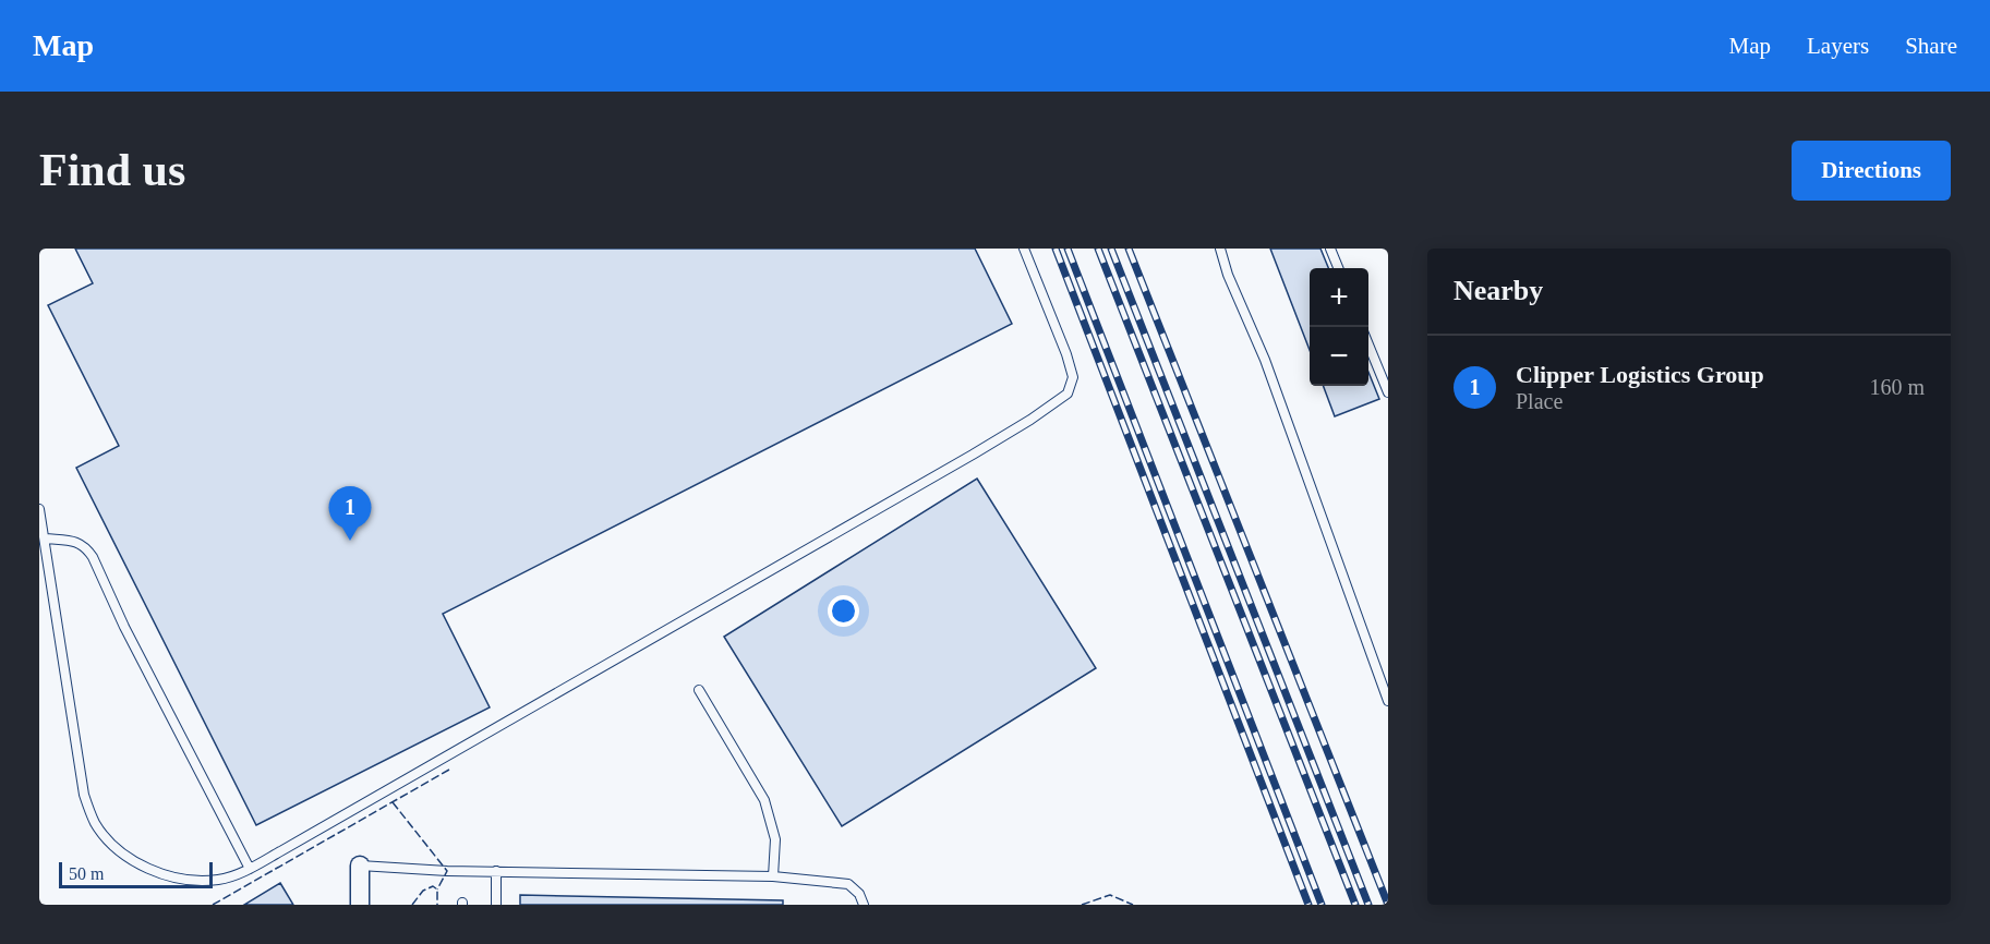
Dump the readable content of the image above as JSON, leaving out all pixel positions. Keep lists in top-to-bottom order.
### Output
{
  "scale_bar": "50 m",
  "page": {
    "header": "Map",
    "nav": ["Map", "Layers", "Share"],
    "buttons": "Directions",
    "title": "Find us",
    "heading": "Nearby",
    "map_buttons": ["+", "−"],
    "list": [
      {
        "mark": "1",
        "name": "Clipper Logistics Group",
        "note": "Place",
        "value": "160 m"
      }
    ],
    "pins": "1",
    "scale": "50 m"
  }
}
